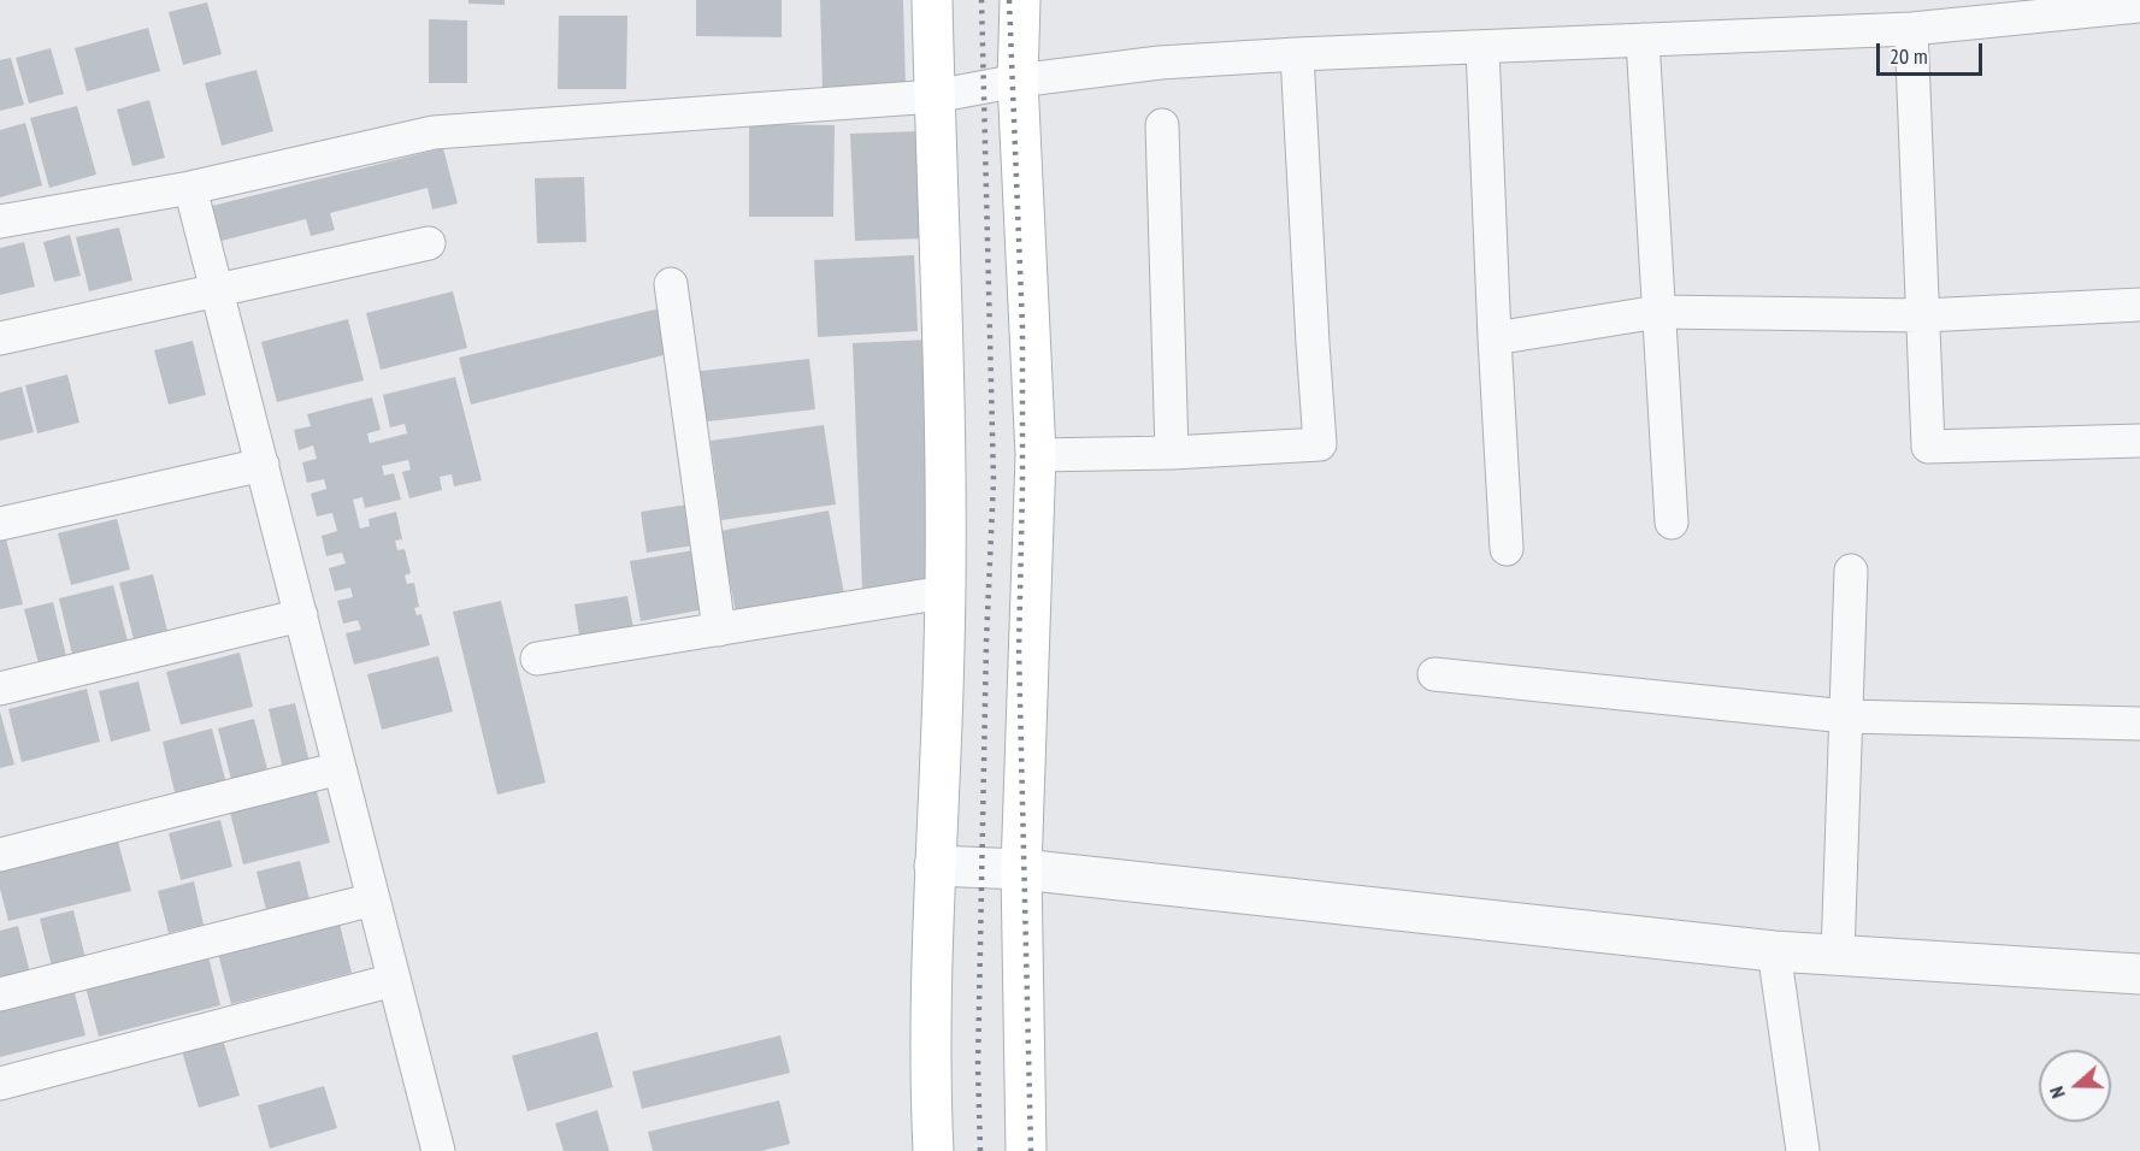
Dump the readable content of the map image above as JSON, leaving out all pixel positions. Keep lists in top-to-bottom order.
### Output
{
  "scale_bar": "20 m",
  "north": "left"
}
